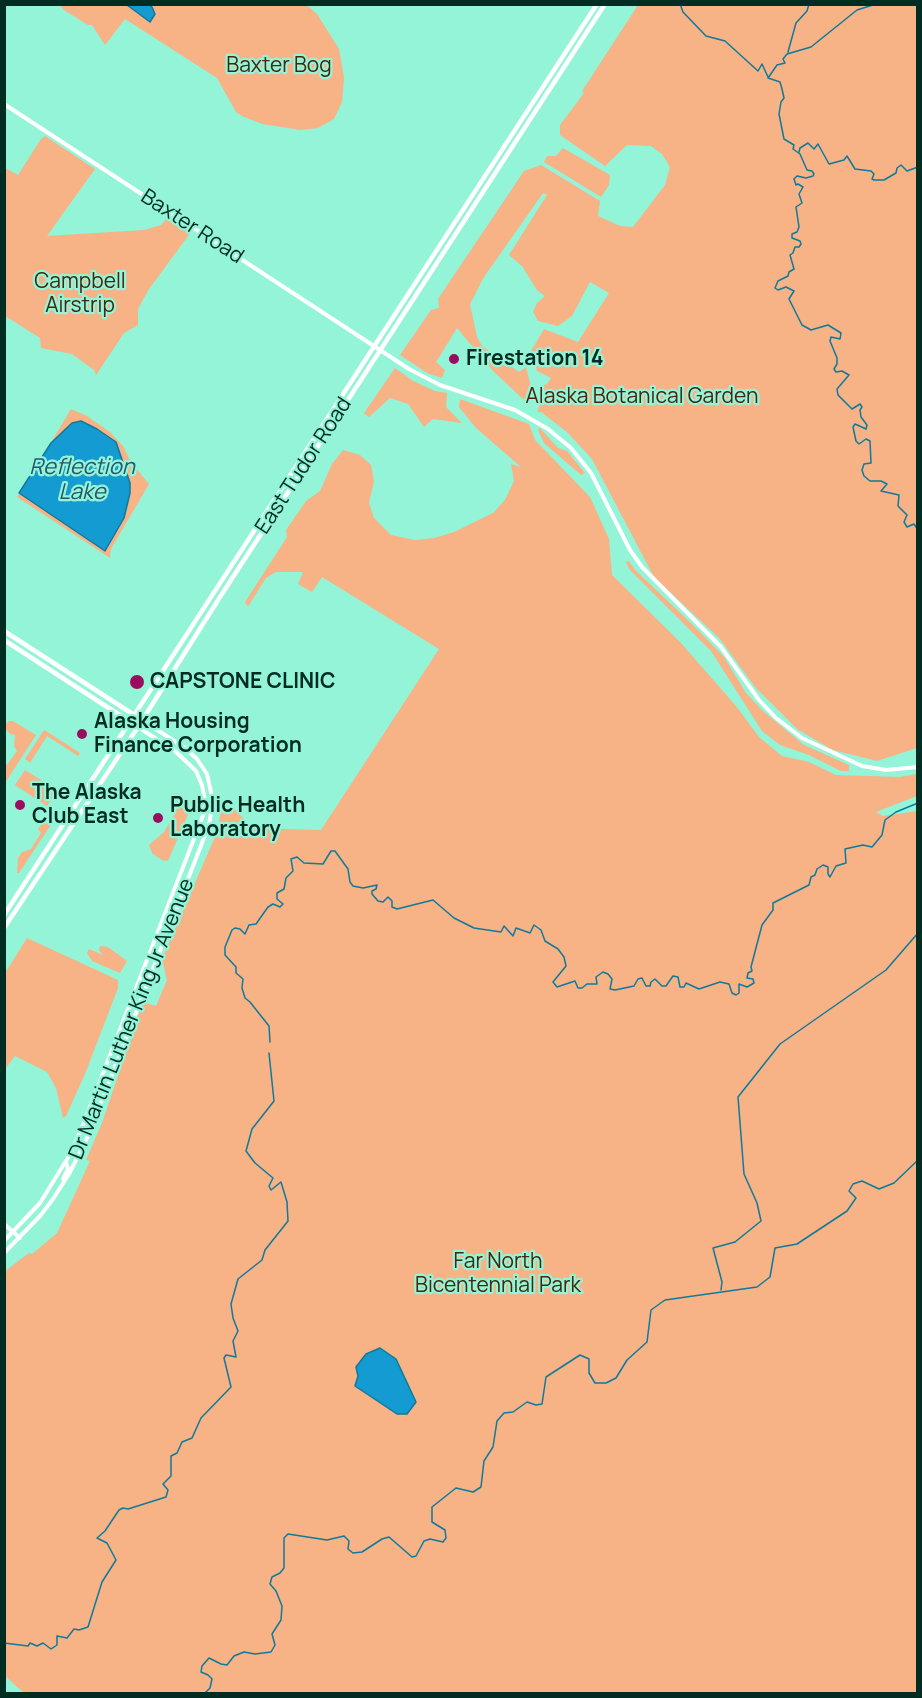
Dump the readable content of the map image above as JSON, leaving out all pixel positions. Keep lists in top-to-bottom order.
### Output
{
  "streets": {
    "main road": ["East Tudor Road"],
    "street": ["Baxter Road", "Dr Martin Luther King Jr Avenue"]
  },
  "crossings": [
    ["Baxter Road", "East Tudor Road"],
    ["East Tudor Road", "Dr Martin Luther King Jr Avenue"]
  ],
  "water": ["Reflection Lake"],
  "parks": [
    "Baxter Bog",
    "Campbell Airstrip",
    "Alaska Botanical Garden",
    "Far North Bicentennial Park"
  ],
  "places": [
    "Firestation 14",
    "CAPSTONE CLINIC",
    "Alaska Housing Finance Corporation",
    "The Alaska Club East",
    "Public Health Laboratory"
  ]
}
